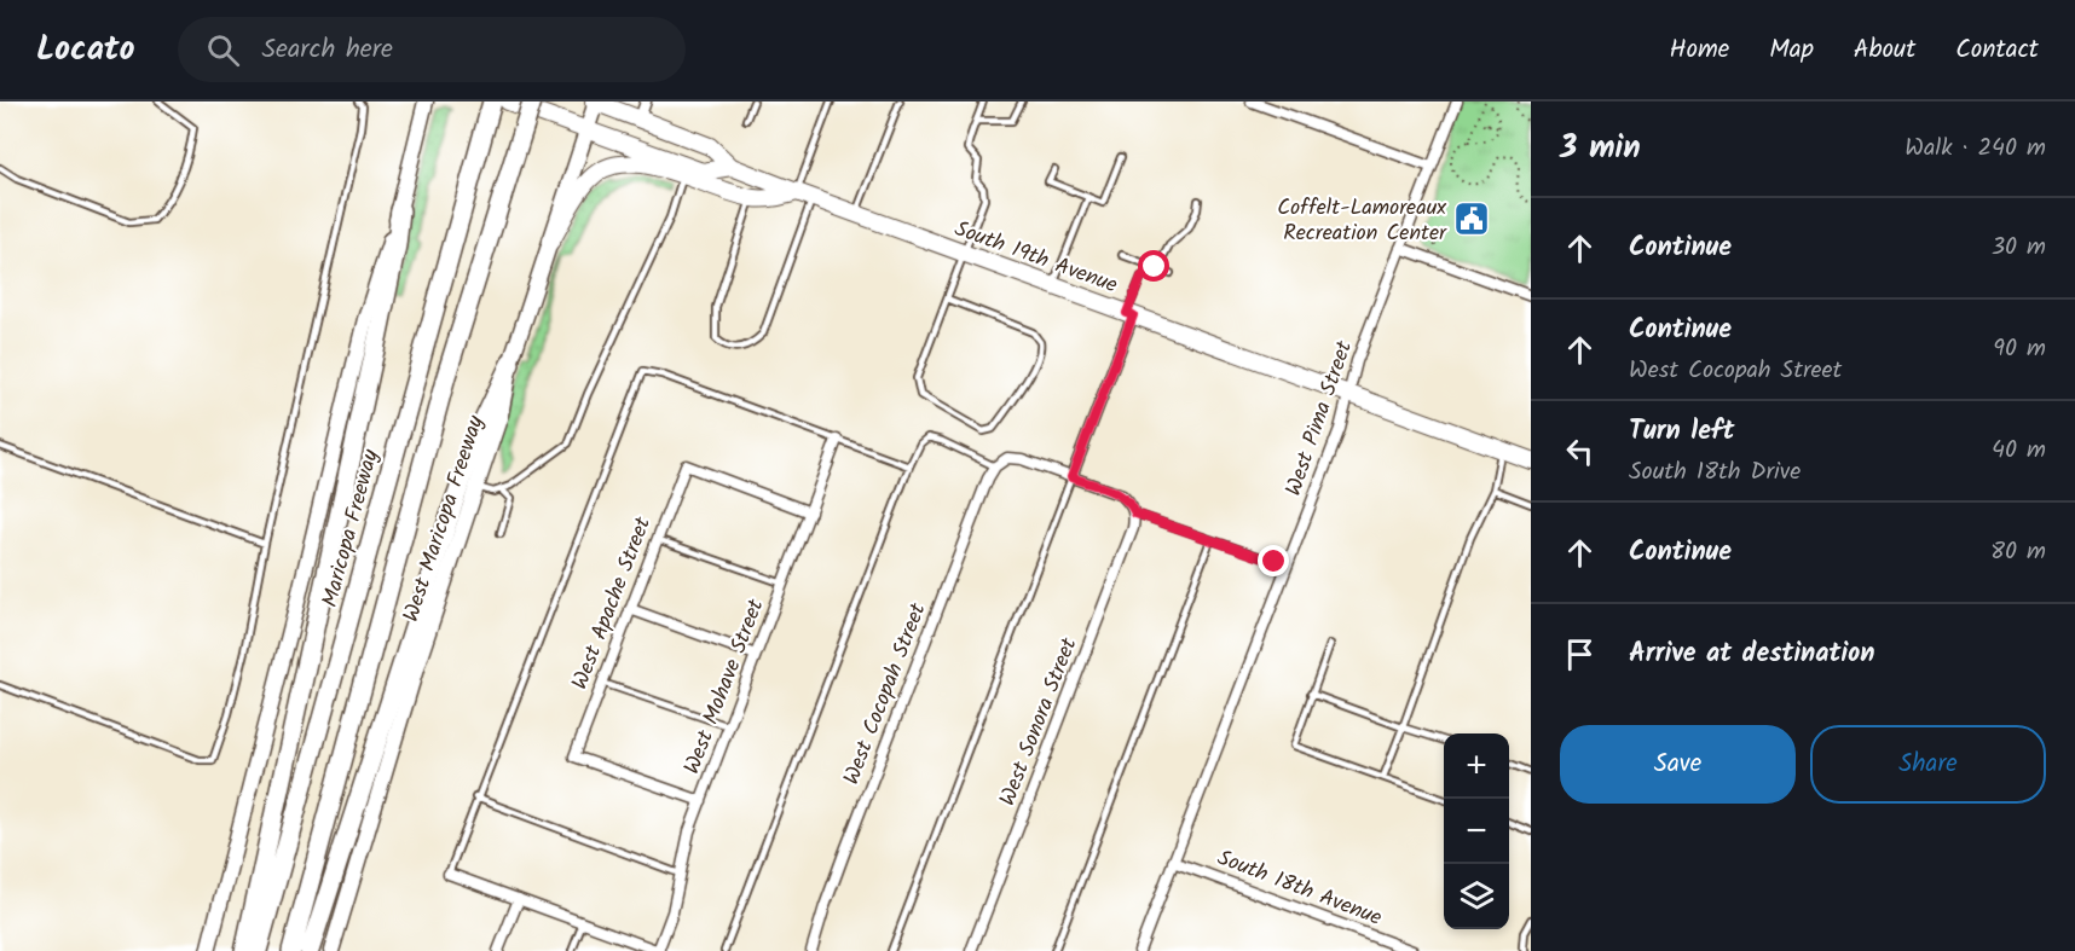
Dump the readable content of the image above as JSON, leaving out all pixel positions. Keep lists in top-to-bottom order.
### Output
{
  "streets": {
    "highway": ["Maricopa Freeway"],
    "main road": ["South 19th Avenue", "West Maricopa Freeway"],
    "street": [
      "West Pima Street",
      "West Apache Street",
      "West Mohave Street",
      "West Cocopah Street",
      "West Sonora Street",
      "South 18th Avenue"
    ]
  },
  "crossings": [
    ["South 19th Avenue", "West Pima Street"],
    ["South 19th Avenue", "West Maricopa Freeway"],
    ["West Pima Street", "South 18th Avenue"],
    ["West Apache Street", "West Mohave Street"]
  ],
  "places": {
    "public building": ["Coffelt-Lamoreaux Recreation Center"]
  },
  "page": {
    "header": "Locato",
    "search": "Search here",
    "nav": [
      "Home",
      "Map",
      "About",
      "Contact"
    ],
    "heading": ["3 min", "Walk · 240 m"],
    "list": [
      ["Continue", "30 m"],
      ["Continue", "West Cocopah Street", "90 m"],
      ["Turn left", "South 18th Drive", "40 m"],
      ["Continue", "80 m"],
      "Arrive at destination"
    ],
    "buttons": ["Save", "Share"],
    "map_buttons": ["+", "−"]
  }
}
